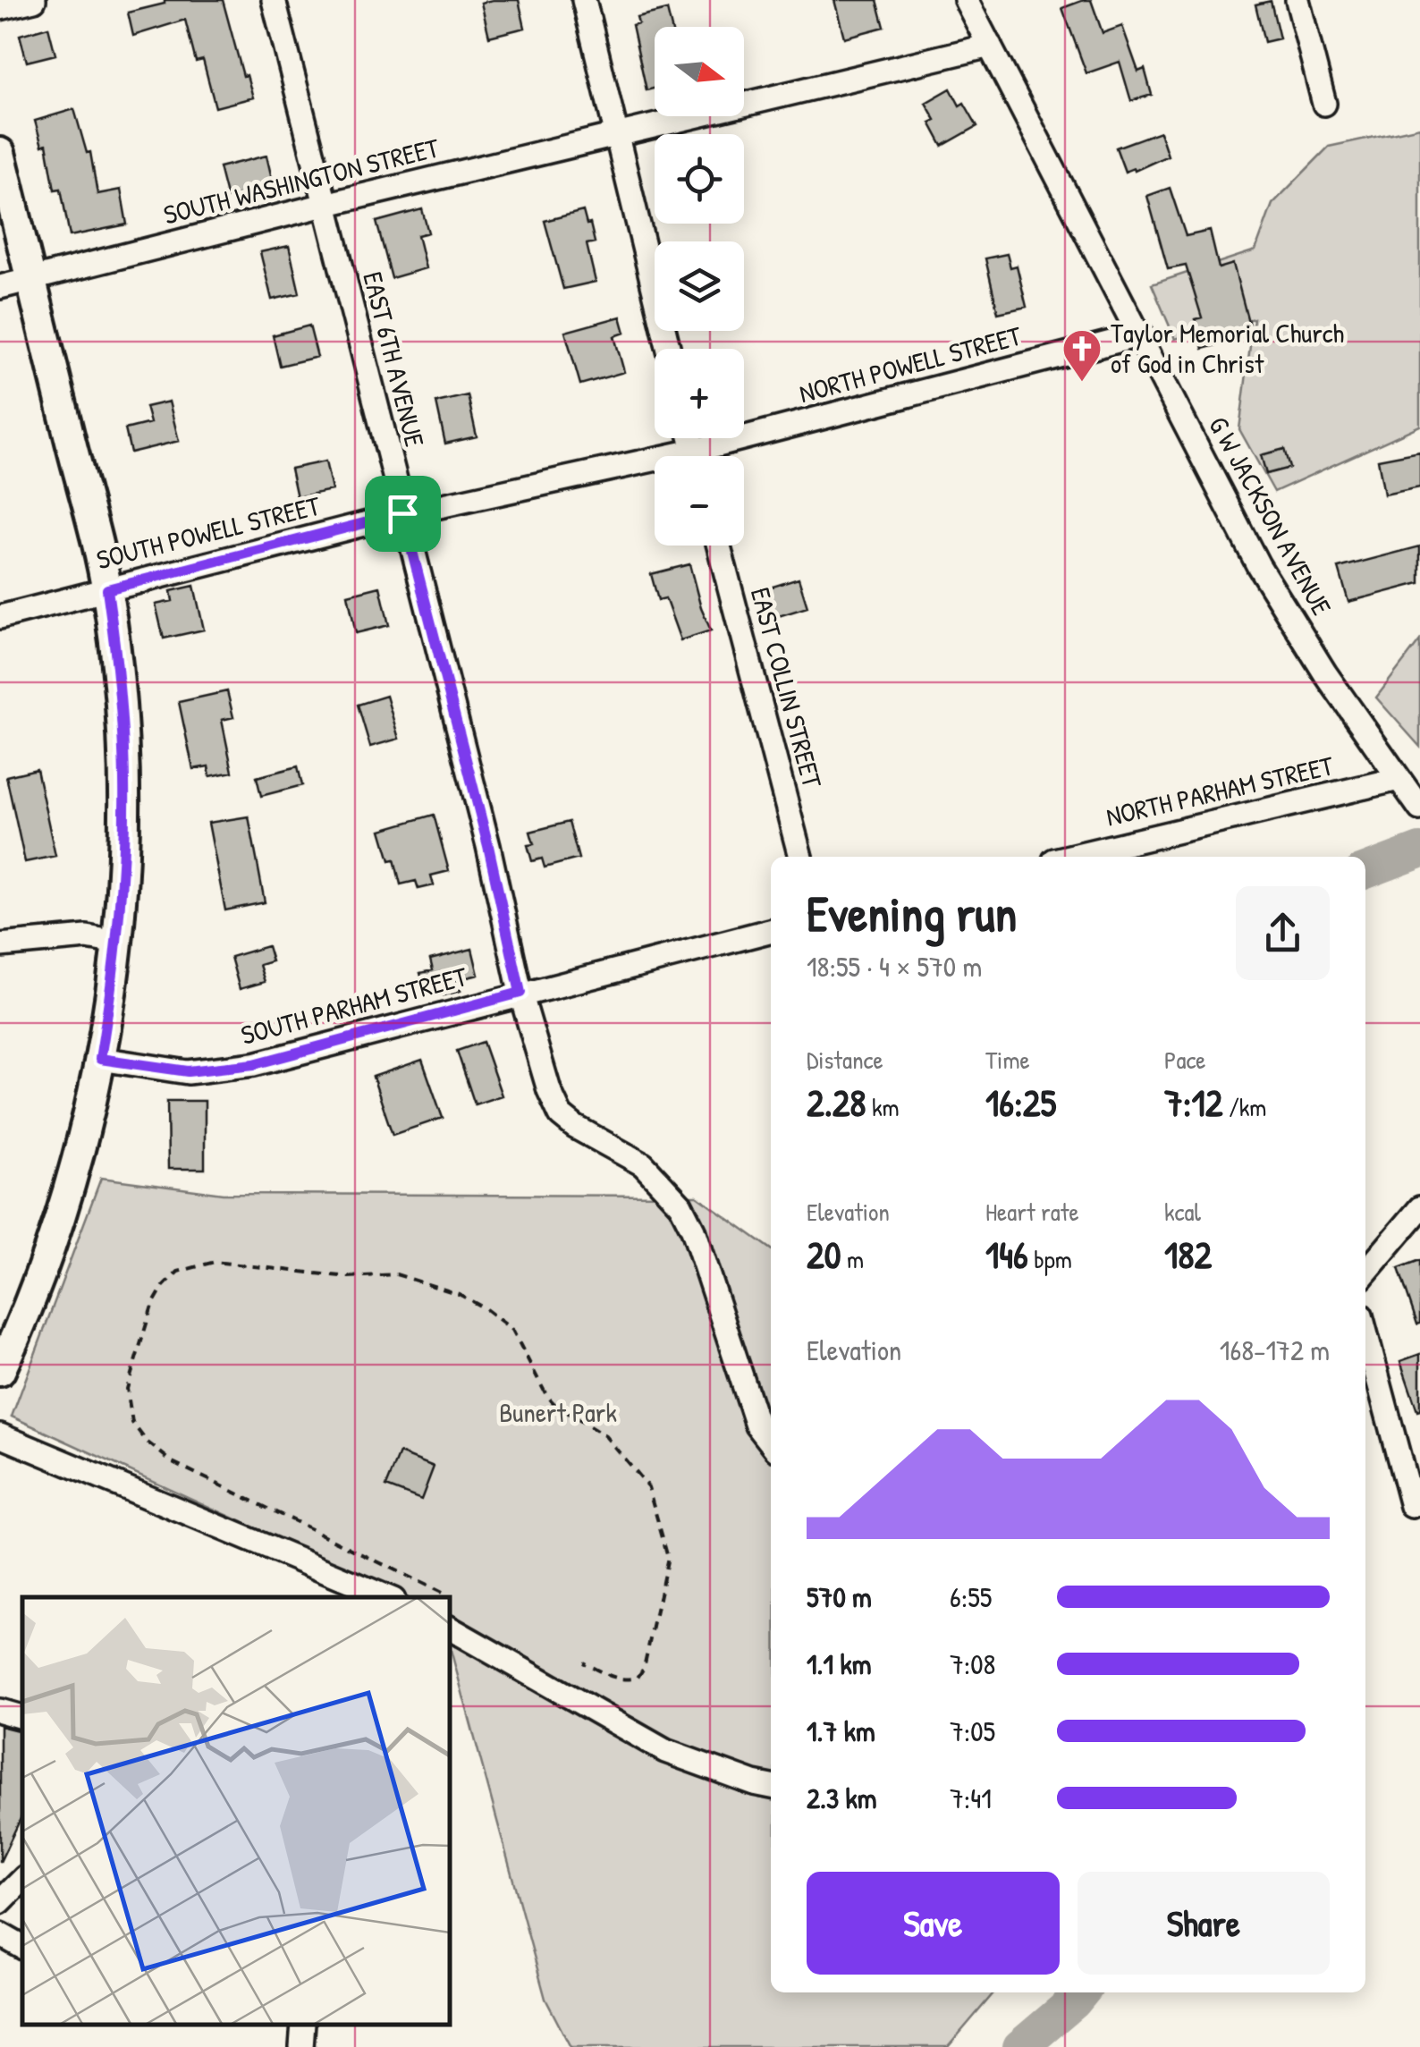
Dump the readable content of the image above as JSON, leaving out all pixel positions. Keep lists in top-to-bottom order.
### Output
{
  "streets": {
    "street": [
      "SOUTH WASHINGTON STREET",
      "EAST 6TH AVENUE",
      "NORTH POWELL STREET",
      "G W JACKSON AVENUE",
      "SOUTH POWELL STREET",
      "EAST COLLIN STREET",
      "NORTH PARHAM STREET",
      "SOUTH PARHAM STREET"
    ]
  },
  "crossings": [
    ["SOUTH WASHINGTON STREET", "EAST 6TH AVENUE"],
    ["SOUTH WASHINGTON STREET", "G W JACKSON AVENUE"],
    ["EAST 6TH AVENUE", "SOUTH POWELL STREET"],
    ["EAST 6TH AVENUE", "SOUTH PARHAM STREET"],
    ["NORTH POWELL STREET", "G W JACKSON AVENUE"],
    ["G W JACKSON AVENUE", "NORTH PARHAM STREET"]
  ],
  "parks": ["Bunert Park"],
  "places": {
    "church": ["Taylor Memorial Church of God in Christ"]
  },
  "north": "right",
  "page": {
    "map_buttons": ["+", "−"],
    "heading": ["Evening run", "18:55 · 4 × 570 m"],
    "stats": [
      ["Distance", "2.28 km"],
      ["Time", "16:25"],
      ["Pace", "7:12 /km"],
      ["Elevation", "20 m"],
      ["Heart rate", "146 bpm"],
      ["kcal", "182"]
    ],
    "chart": ["Elevation", "168–172 m"],
    "list": [
      {
        "name": "570 m",
        "note": "6:55"
      },
      {
        "name": "1.1 km",
        "note": "7:08"
      },
      {
        "name": "1.7 km",
        "note": "7:05"
      },
      {
        "name": "2.3 km",
        "note": "7:41"
      }
    ],
    "buttons": ["Save", "Share"]
  }
}
